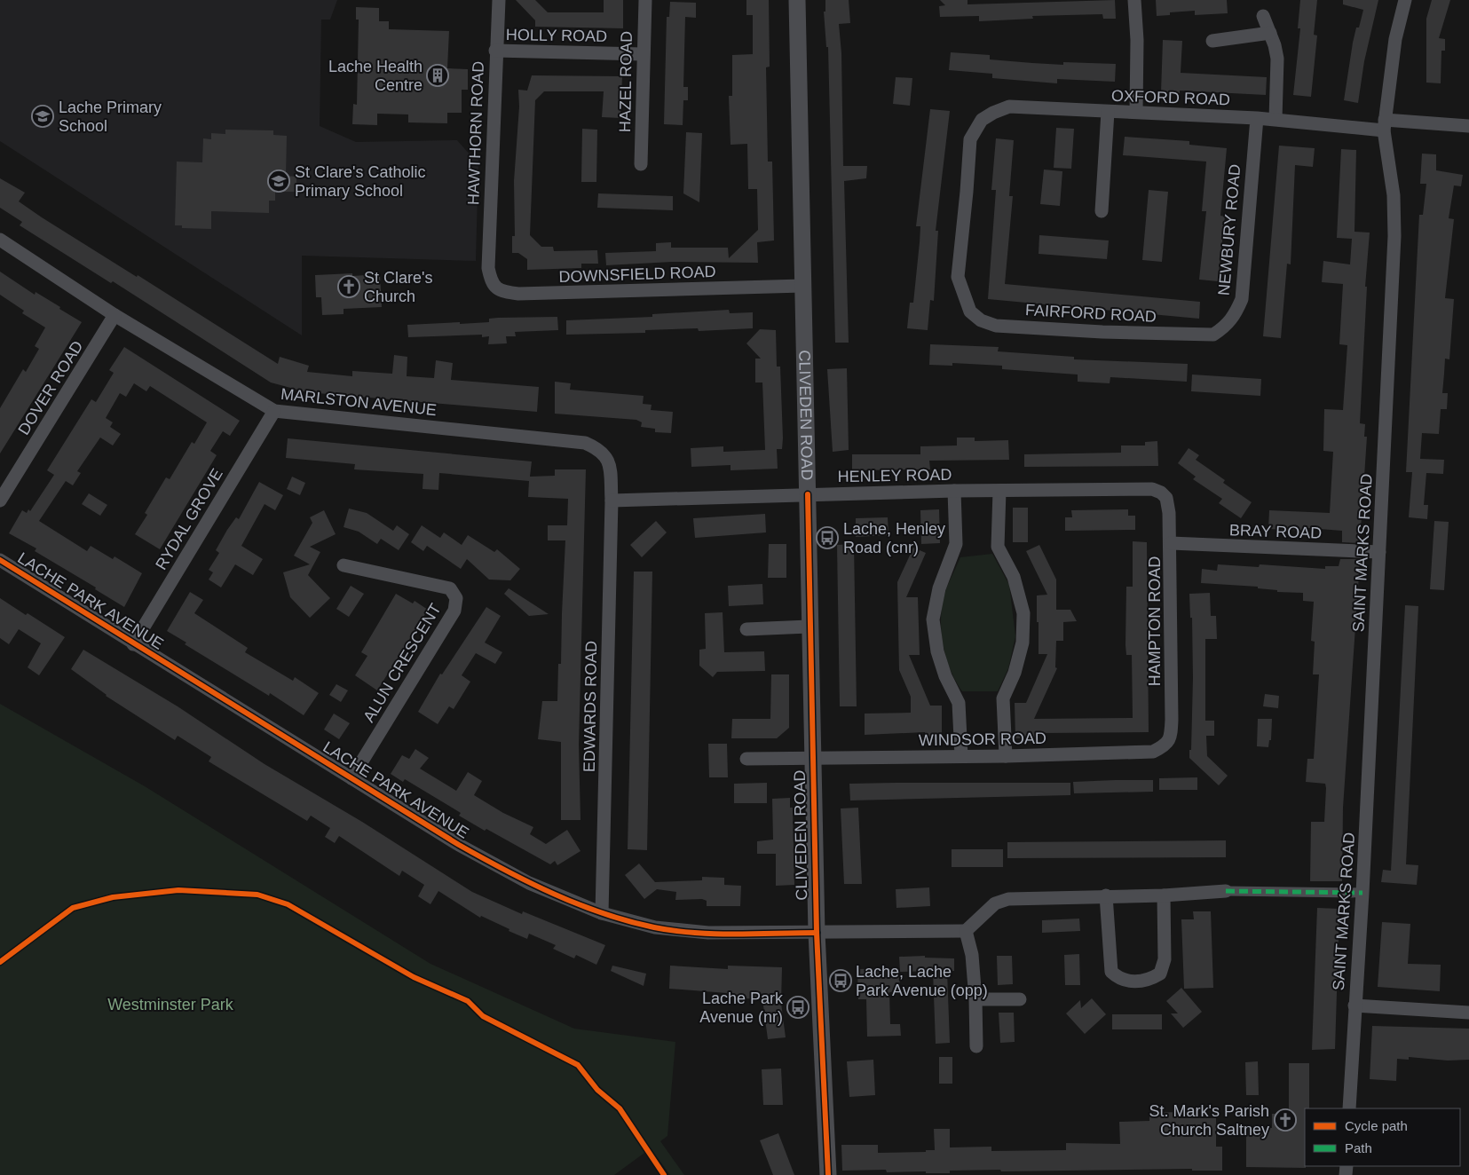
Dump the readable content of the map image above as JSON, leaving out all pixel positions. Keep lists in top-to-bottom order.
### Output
{
  "streets": {
    "street": [
      "HOLLY ROAD",
      "HAZEL ROAD",
      "OXFORD ROAD",
      "HAWTHORN ROAD",
      "NEWBURY ROAD",
      "DOWNSFIELD ROAD",
      "FAIRFORD ROAD",
      "DOVER ROAD",
      "MARLSTON AVENUE",
      "CLIVEDEN ROAD",
      "HENLEY ROAD",
      "RYDAL GROVE",
      "BRAY ROAD",
      "SAINT MARKS ROAD",
      "LACHE PARK AVENUE",
      "HAMPTON ROAD",
      "ALUN CRESCENT",
      "EDWARDS ROAD",
      "WINDSOR ROAD"
    ]
  },
  "crossings": [
    ["HOLLY ROAD", "HAZEL ROAD"],
    ["HOLLY ROAD", "HAWTHORN ROAD"],
    ["OXFORD ROAD", "NEWBURY ROAD"],
    ["OXFORD ROAD", "FAIRFORD ROAD"],
    ["OXFORD ROAD", "SAINT MARKS ROAD"],
    ["HAWTHORN ROAD", "DOWNSFIELD ROAD"],
    ["NEWBURY ROAD", "FAIRFORD ROAD"],
    ["DOWNSFIELD ROAD", "CLIVEDEN ROAD"],
    ["DOVER ROAD", "MARLSTON AVENUE"],
    ["MARLSTON AVENUE", "HENLEY ROAD"],
    ["MARLSTON AVENUE", "RYDAL GROVE"],
    ["MARLSTON AVENUE", "EDWARDS ROAD"],
    ["CLIVEDEN ROAD", "HENLEY ROAD"],
    ["CLIVEDEN ROAD", "LACHE PARK AVENUE"],
    ["CLIVEDEN ROAD", "WINDSOR ROAD"],
    ["HENLEY ROAD", "HAMPTON ROAD"],
    ["HENLEY ROAD", "EDWARDS ROAD"],
    ["RYDAL GROVE", "LACHE PARK AVENUE"],
    ["BRAY ROAD", "SAINT MARKS ROAD"],
    ["BRAY ROAD", "HAMPTON ROAD"],
    ["LACHE PARK AVENUE", "ALUN CRESCENT"],
    ["LACHE PARK AVENUE", "EDWARDS ROAD"],
    ["HAMPTON ROAD", "WINDSOR ROAD"]
  ],
  "parks": ["Westminster Park"],
  "places": {
    "building": ["Lache Health Centre"],
    "school or university": ["Lache Primary School", "St Clare's Catholic Primary School"],
    "church": ["St Clare's Church", "St. Mark's Parish Church Saltney"],
    "bus stop": ["Lache, Henley Road (cnr)", "Lache, Lache Park Avenue (opp)", "Lache Park Avenue (nr)"]
  },
  "legend": ["Cycle path", "Path"]
}
